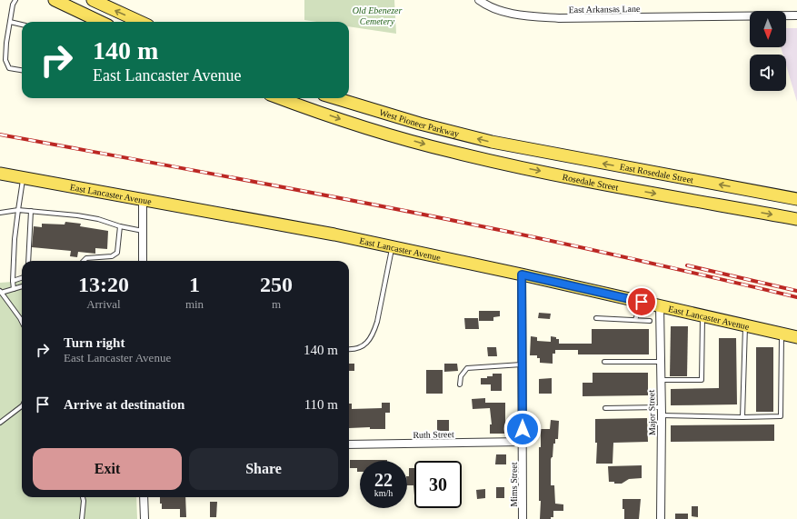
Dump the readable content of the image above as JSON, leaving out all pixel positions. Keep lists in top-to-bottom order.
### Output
{
  "streets": {
    "main road": [
      "West Pioneer Parkway",
      "East Rosedale Street",
      "Rosedale Street",
      "East Lancaster Avenue"
    ],
    "street": [
      "East Arkansas Lane",
      "Major Street",
      "Ruth Street",
      "Mims Street"
    ]
  },
  "crossings": [
    ["West Pioneer Parkway", "East Rosedale Street"],
    ["East Lancaster Avenue", "Major Street"],
    ["East Lancaster Avenue", "Mims Street"],
    ["Ruth Street", "Mims Street"]
  ],
  "one_way": ["West Pioneer Parkway", "East Rosedale Street", "Rosedale Street"],
  "parks": ["Old Ebenezer Cemetery"],
  "north": "bottom",
  "page": {
    "turn": ["140 m", "East Lancaster Avenue"],
    "eta": [
      "13:20",
      "Arrival",
      "1",
      "min",
      "250",
      "m"
    ],
    "list": [
      {
        "name": "Turn right",
        "note": "East Lancaster Avenue",
        "value": "140 m"
      },
      {
        "name": "Arrive at destination",
        "value": "110 m"
      }
    ],
    "buttons": ["Exit", "Share"],
    "speed": "22 km/h",
    "limit": "30"
  }
}
